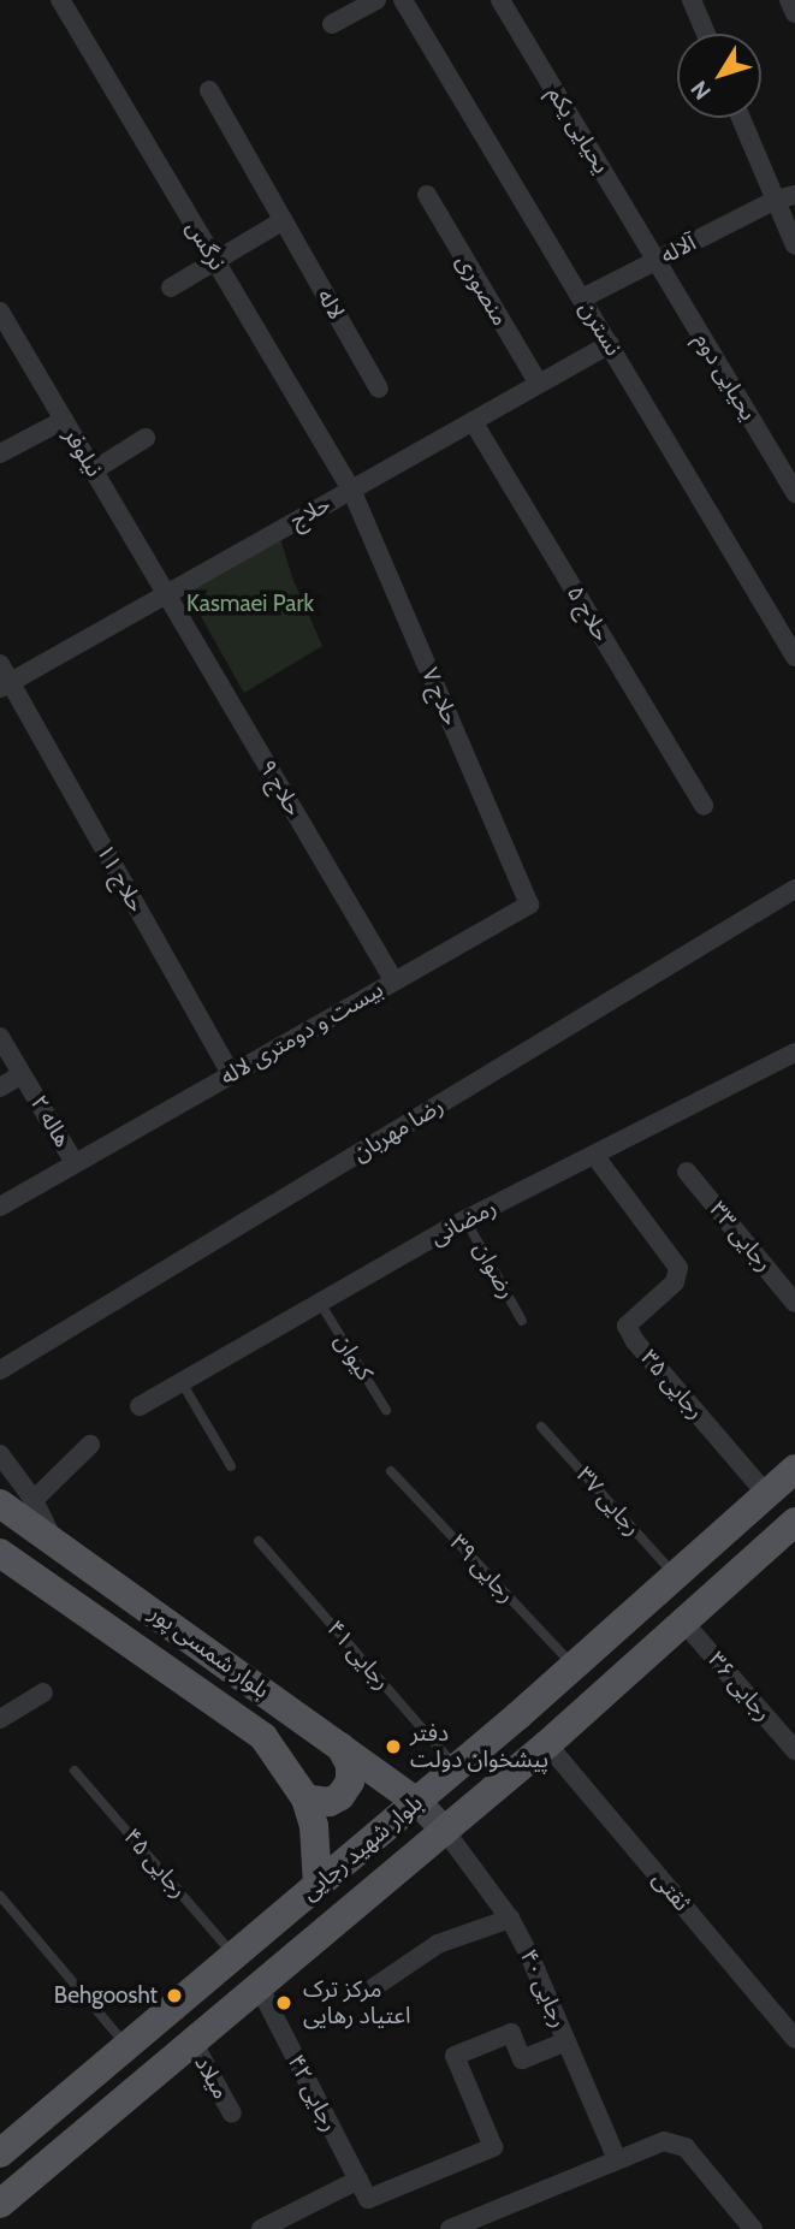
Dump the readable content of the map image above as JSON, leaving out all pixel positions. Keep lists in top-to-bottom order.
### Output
{
  "streets": {
    "main road": ["بلوار شمسی پور", "بلوار شهید رجایی"],
    "street": [
      "یحیایی یکم",
      "نرگس",
      "آلاله",
      "منصوری",
      "لاله",
      "نسترن",
      "یحیایی دوم",
      "نیلوفر",
      "حلاج",
      "حلاج ۵",
      "حلاج ۷",
      "حلاج ۹",
      "حلاج ۱۱",
      "بیست و دومتری لاله",
      "هاله ۲",
      "رضا مهربان",
      "رمضانی",
      "رجایی ۳۳",
      "رجایی ۳۵",
      "رجایی ۳۶",
      "ثقتی",
      "رجایی ۴۰",
      "میلاد",
      "رجایی ۴۲"
    ],
    "lane": [
      "رضوان",
      "کیوان",
      "رجایی ۳۷",
      "رجایی ۳۹",
      "رجایی ۴۱",
      "رجایی ۴۵"
    ]
  },
  "crossings": [
    ["یحیایی یکم", "آلاله"],
    ["یحیایی یکم", "یحیایی دوم"],
    ["نرگس", "حلاج"],
    ["نرگس", "حلاج ۷"],
    ["آلاله", "نسترن"],
    ["آلاله", "یحیایی دوم"],
    ["منصوری", "حلاج"],
    ["نسترن", "حلاج"],
    ["نیلوفر", "حلاج"],
    ["نیلوفر", "حلاج ۹"],
    ["حلاج", "حلاج ۵"],
    ["حلاج", "حلاج ۷"],
    ["حلاج", "حلاج ۹"],
    ["حلاج", "حلاج ۱۱"],
    ["حلاج ۷", "بیست و دومتری لاله"],
    ["حلاج ۹", "بیست و دومتری لاله"],
    ["حلاج ۱۱", "بیست و دومتری لاله"],
    ["بیست و دومتری لاله", "هاله ۲"],
    ["رمضانی", "رضوان"],
    ["رمضانی", "کیوان"],
    ["رمضانی", "رجایی ۳۵"],
    ["رجایی ۳۵", "بلوار شهید رجایی"],
    ["رجایی ۳۷", "بلوار شهید رجایی"],
    ["رجایی ۳۹", "بلوار شهید رجایی"],
    ["بلوار شمسی پور", "بلوار شهید رجایی"],
    ["رجایی ۴۱", "بلوار شهید رجایی"],
    ["رجایی ۳۶", "بلوار شهید رجایی"],
    ["بلوار شهید رجایی", "رجایی ۴۵"],
    ["بلوار شهید رجایی", "ثقتی"],
    ["بلوار شهید رجایی", "رجایی ۴۰"],
    ["بلوار شهید رجایی", "میلاد"],
    ["بلوار شهید رجایی", "رجایی ۴۲"],
    ["رجایی ۴۰", "رجایی ۴۲"]
  ],
  "parks": ["Kasmaei Park"],
  "places": ["دفتر پیشخوان دولت", "Behgoosht", "مرکز ترک اعتیاد رهایی"],
  "north": "bottom left"
}
